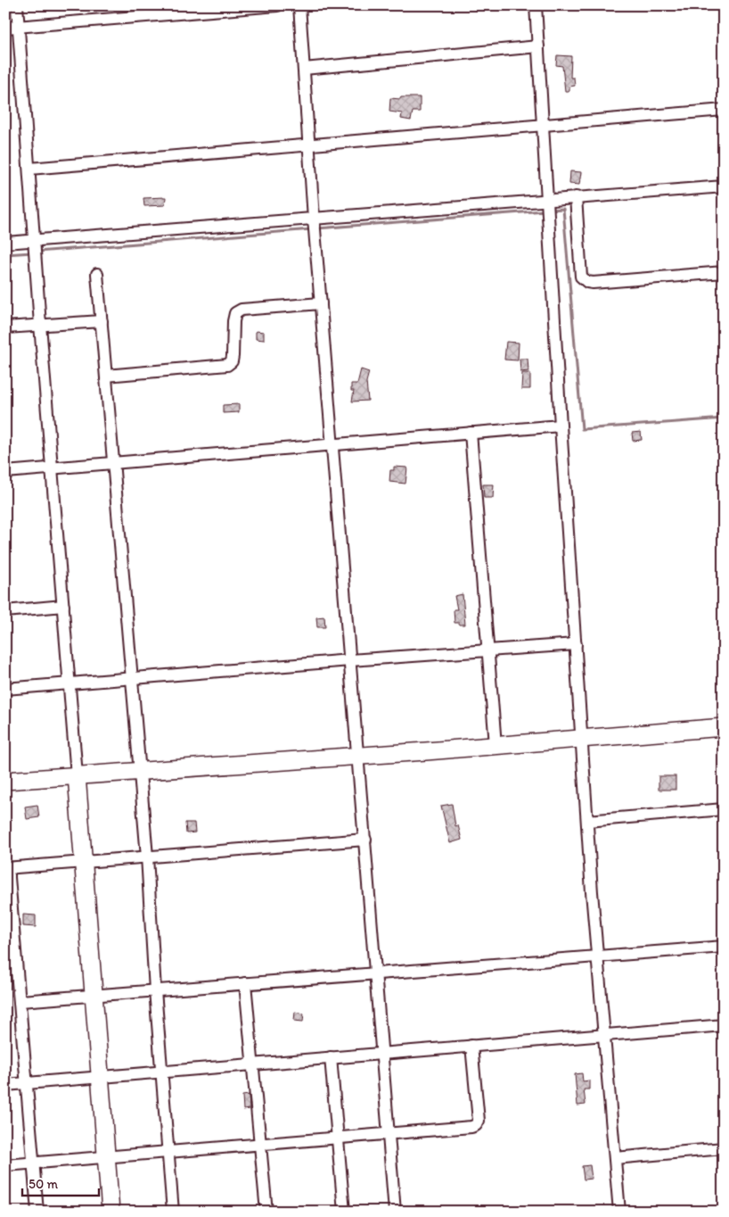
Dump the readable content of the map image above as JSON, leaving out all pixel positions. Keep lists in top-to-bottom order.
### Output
{
  "scale_bar": "50 m"
}
